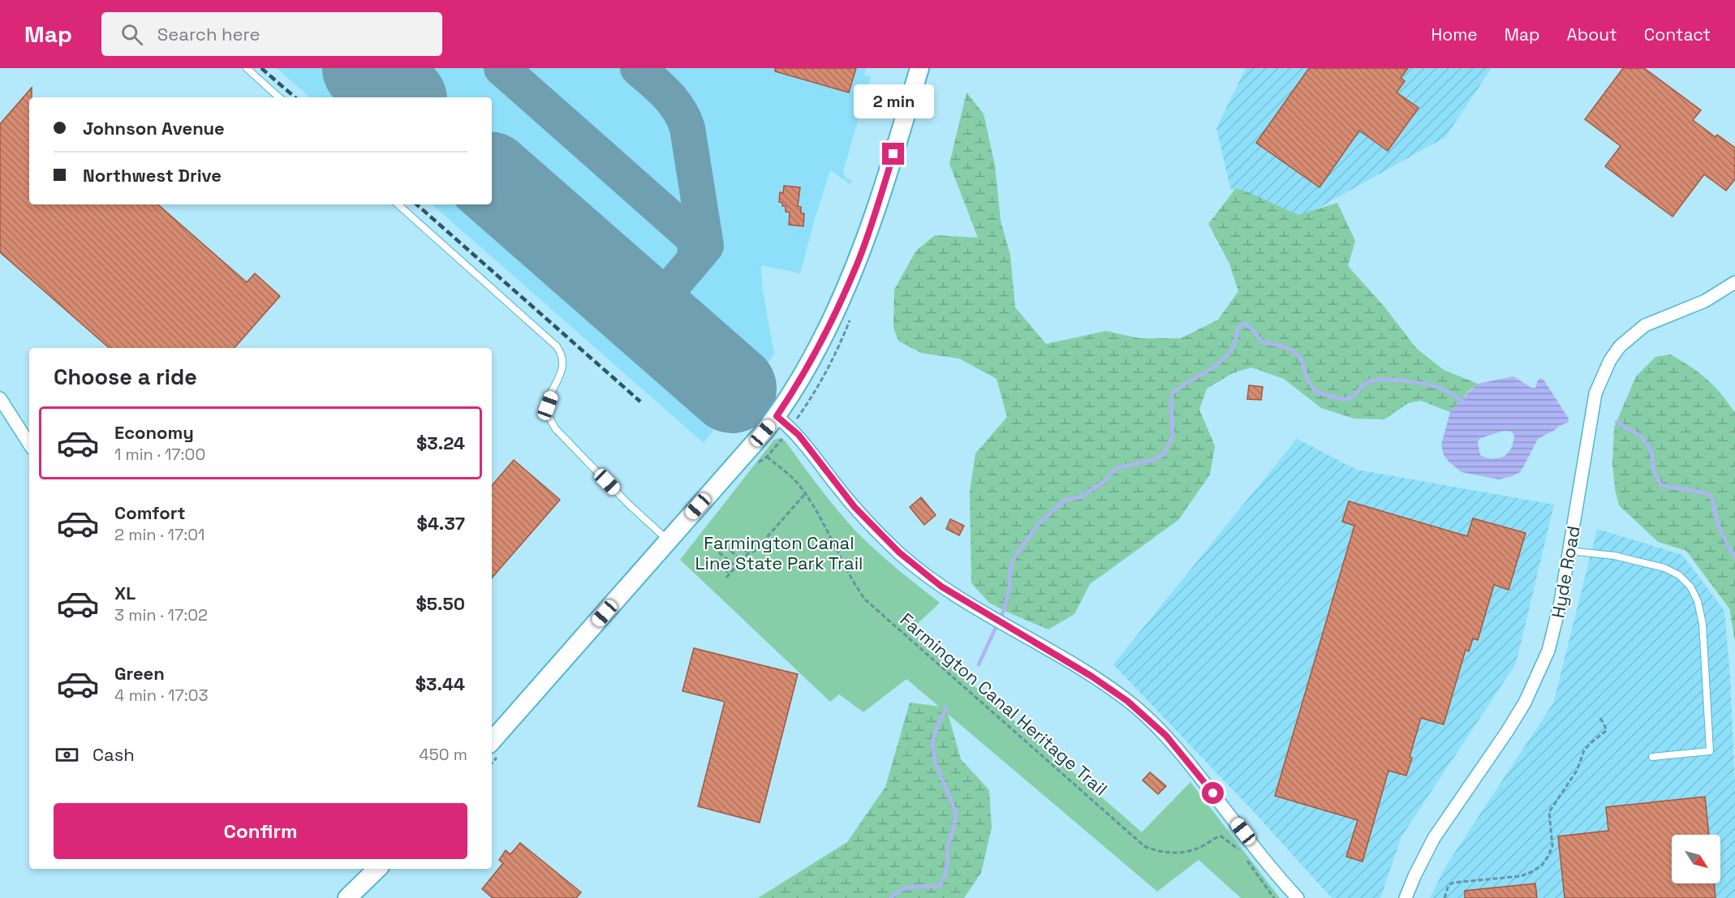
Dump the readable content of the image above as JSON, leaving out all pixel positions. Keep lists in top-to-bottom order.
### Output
{
  "streets": {
    "street": ["Hyde Road"],
    "path": ["Farmington Canal Heritage Trail"]
  },
  "parks": ["Farmington Canal Line State Park Trail"],
  "north": "bottom right",
  "page": {
    "header": "Map",
    "search": "Search here",
    "nav": [
      "Home",
      "Map",
      "About",
      "Contact"
    ],
    "bubble": "2 min",
    "banner": ["Johnson Avenue", "Northwest Drive"],
    "heading": "Choose a ride",
    "list": [
      {
        "name": "Economy",
        "note": "1 min · 17:00",
        "value": "$3.24"
      },
      {
        "name": "Comfort",
        "note": "2 min · 17:01",
        "value": "$4.37"
      },
      {
        "name": "XL",
        "note": "3 min · 17:02",
        "value": "$5.50"
      },
      {
        "name": "Green",
        "note": "4 min · 17:03",
        "value": "$3.44"
      }
    ],
    "pay": ["Cash", "450 m"],
    "buttons": "Confirm"
  }
}
